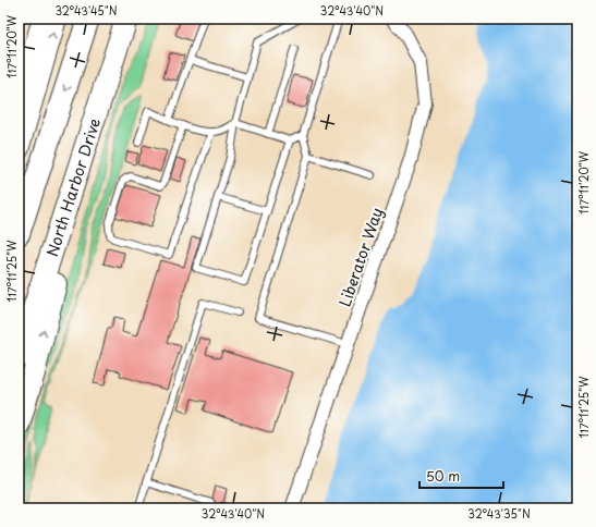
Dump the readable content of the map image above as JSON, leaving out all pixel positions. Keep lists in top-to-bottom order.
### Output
{
  "streets": {
    "main road": ["North Harbor Drive"],
    "street": ["Liberator Way"]
  },
  "scale_bar": "50 m",
  "coordinates": [
    "32°43'45\"N",
    "32°43'40\"N",
    "117°11'20\"W",
    "117°11'25\"W",
    "32°43'35\"N"
  ]
}
